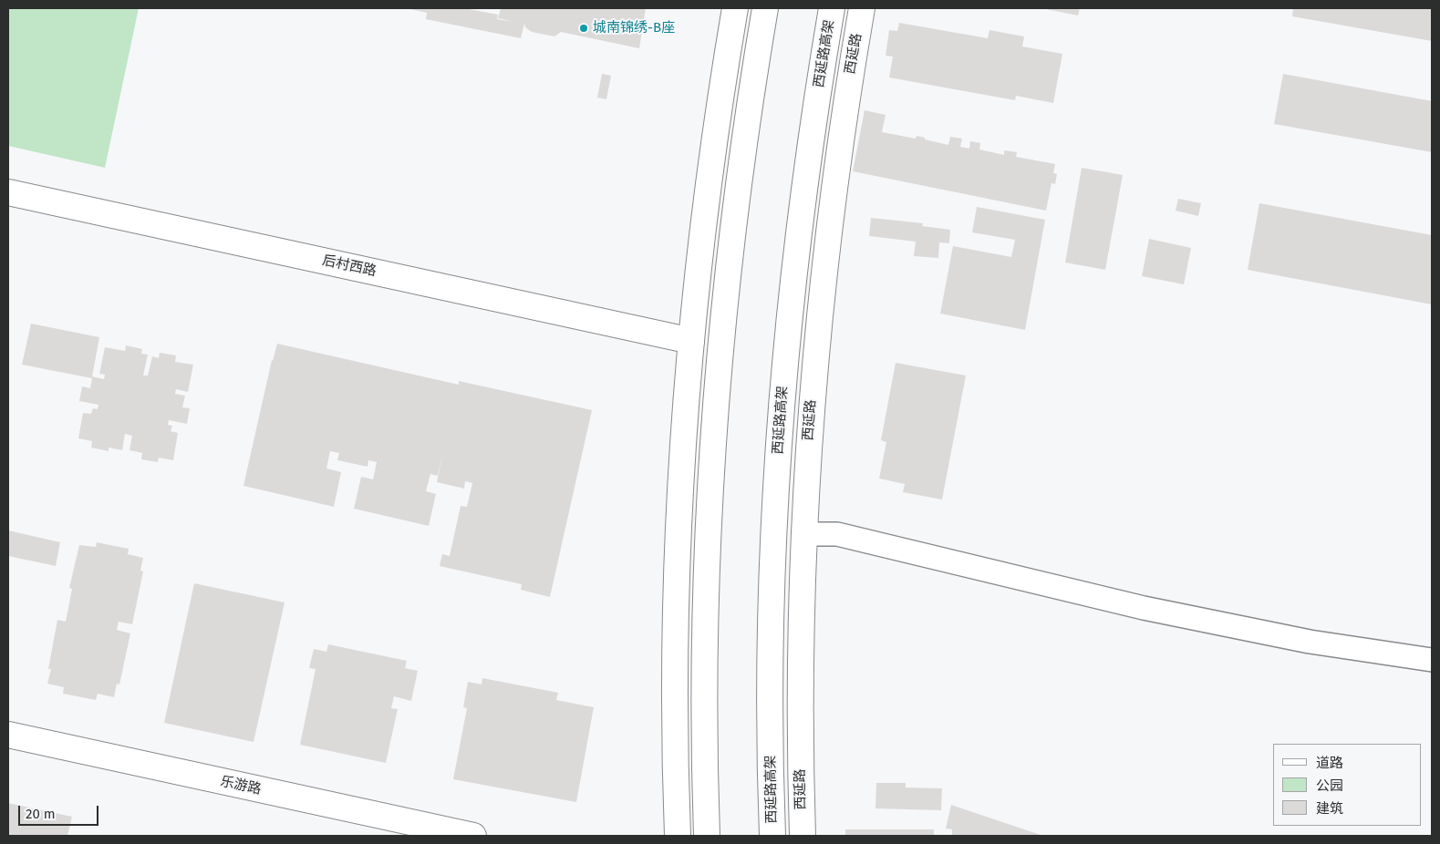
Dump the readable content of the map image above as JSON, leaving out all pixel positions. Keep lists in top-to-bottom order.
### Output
{
  "streets": {
    "main road": [
      "西延路高架",
      "西延路",
      "后村西路",
      "乐游路"
    ]
  },
  "places": ["城南锦绣-B座"],
  "legend": ["道路", "公园", "建筑"],
  "scale_bar": "20 m"
}
